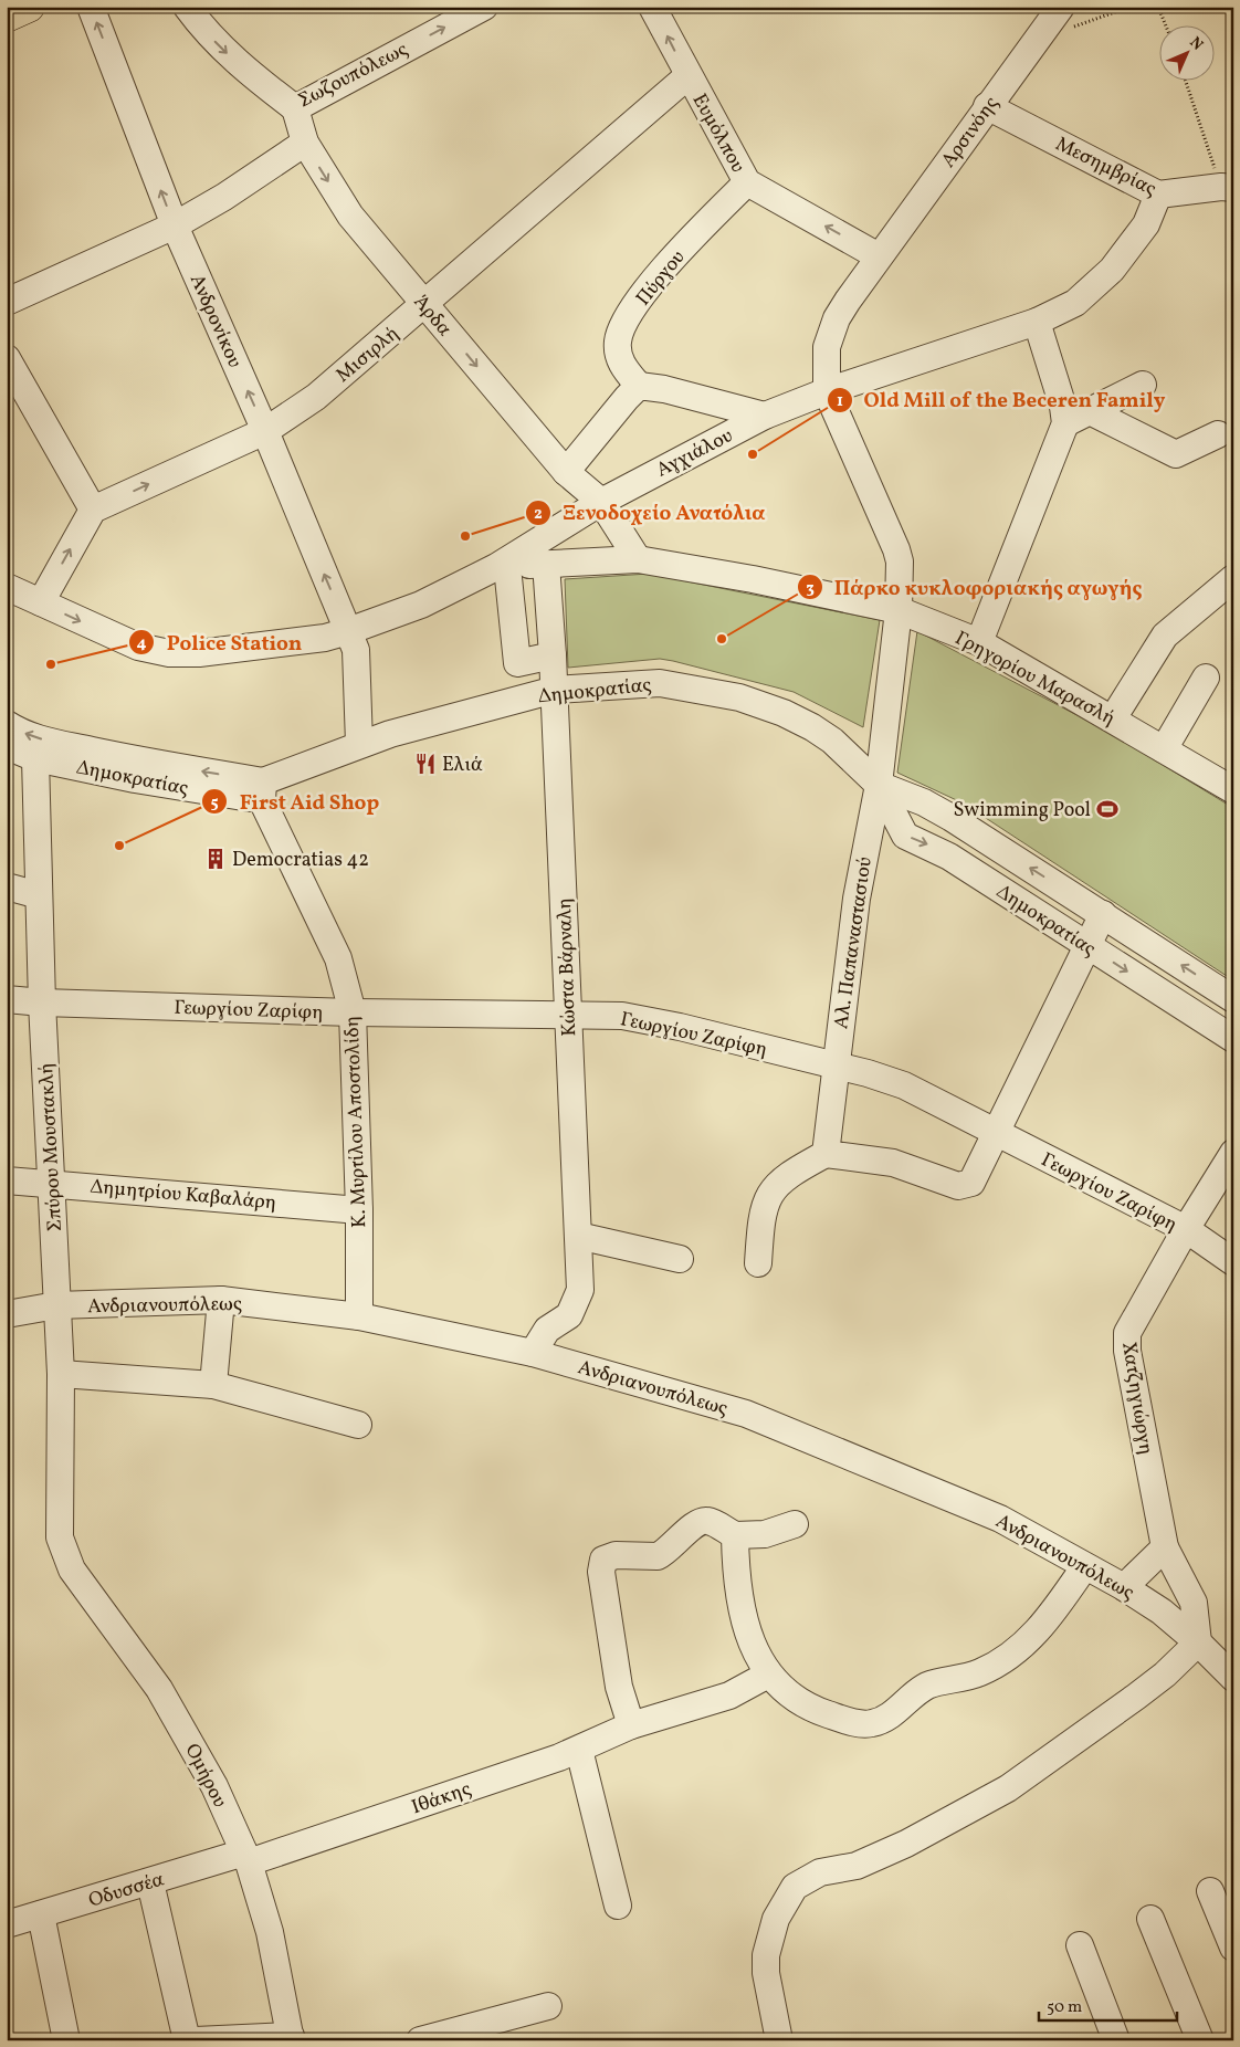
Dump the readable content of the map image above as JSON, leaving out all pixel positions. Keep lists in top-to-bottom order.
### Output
{
  "streets": {
    "street": [
      "Σωζουπόλεως",
      "Αρσινόης",
      "Ευμόλπου",
      "Μεσημβρίας",
      "Πύργου",
      "Άρδα",
      "Ανδρονίκου",
      "Μισιρλή",
      "Αγχιάλου",
      "Γρηγορίου Μαρασλή",
      "Δημοκρατίας",
      "Αλ. Παπαναστασιού",
      "Κώστα Βάρναλη",
      "Γεωργίου Ζαρίφη",
      "Κ. Μυρτίλου Αποστολίδη",
      "Σπύρου Μουστακλή",
      "Δημητρίου Καβαλάρη",
      "Ανδριανουπόλεως",
      "Χατζηγιώργη",
      "Ομήρου",
      "Ιθάκης",
      "Οδυσσέα"
    ]
  },
  "crossings": [
    ["Σωζουπόλεως", "Άρδα"],
    ["Αρσινόης", "Ευμόλπου"],
    ["Αρσινόης", "Μεσημβρίας"],
    ["Αρσινόης", "Αγχιάλου"],
    ["Αρσινόης", "Αλ. Παπαναστασιού"],
    ["Ευμόλπου", "Πύργου"],
    ["Ευμόλπου", "Μισιρλή"],
    ["Μεσημβρίας", "Αγχιάλου"],
    ["Άρδα", "Μισιρλή"],
    ["Άρδα", "Αγχιάλου"],
    ["Άρδα", "Γρηγορίου Μαρασλή"],
    ["Ανδρονίκου", "Μισιρλή"],
    ["Ανδρονίκου", "Αγχιάλου"],
    ["Ανδρονίκου", "Δημοκρατίας"],
    ["Αγχιάλου", "Γρηγορίου Μαρασλή"],
    ["Αγχιάλου", "Αλ. Παπαναστασιού"],
    ["Γρηγορίου Μαρασλή", "Αλ. Παπαναστασιού"],
    ["Γρηγορίου Μαρασλή", "Κώστα Βάρναλη"],
    ["Δημοκρατίας", "Αλ. Παπαναστασιού"],
    ["Δημοκρατίας", "Κώστα Βάρναλη"],
    ["Δημοκρατίας", "Κ. Μυρτίλου Αποστολίδη"],
    ["Δημοκρατίας", "Σπύρου Μουστακλή"],
    ["Αλ. Παπαναστασιού", "Γεωργίου Ζαρίφη"],
    ["Κώστα Βάρναλη", "Γεωργίου Ζαρίφη"],
    ["Κώστα Βάρναλη", "Ανδριανουπόλεως"],
    ["Γεωργίου Ζαρίφη", "Κ. Μυρτίλου Αποστολίδη"],
    ["Γεωργίου Ζαρίφη", "Σπύρου Μουστακλή"],
    ["Γεωργίου Ζαρίφη", "Χατζηγιώργη"],
    ["Κ. Μυρτίλου Αποστολίδη", "Δημητρίου Καβαλάρη"],
    ["Κ. Μυρτίλου Αποστολίδη", "Ανδριανουπόλεως"],
    ["Σπύρου Μουστακλή", "Δημητρίου Καβαλάρη"],
    ["Σπύρου Μουστακλή", "Ανδριανουπόλεως"],
    ["Σπύρου Μουστακλή", "Ομήρου"],
    ["Ανδριανουπόλεως", "Χατζηγιώργη"],
    ["Ομήρου", "Ιθάκης"],
    ["Ομήρου", "Οδυσσέα"],
    ["Ιθάκης", "Οδυσσέα"]
  ],
  "one_way": [
    "Σωζουπόλεως",
    "Ευμόλπου",
    "Άρδα",
    "Ανδρονίκου"
  ],
  "places": {
    "other": [
      "Old Mill of the Beceren Family",
      "Ξενοδοχείο Ανατόλια",
      "Πάρκο κυκλοφοριακής αγωγής",
      "Police Station",
      "First Aid Shop"
    ],
    "restaurant": ["Ελιά"],
    "sports": ["Swimming Pool"],
    "building": ["Democratias 42"]
  },
  "scale_bar": "50 m",
  "north": "top right"
}
